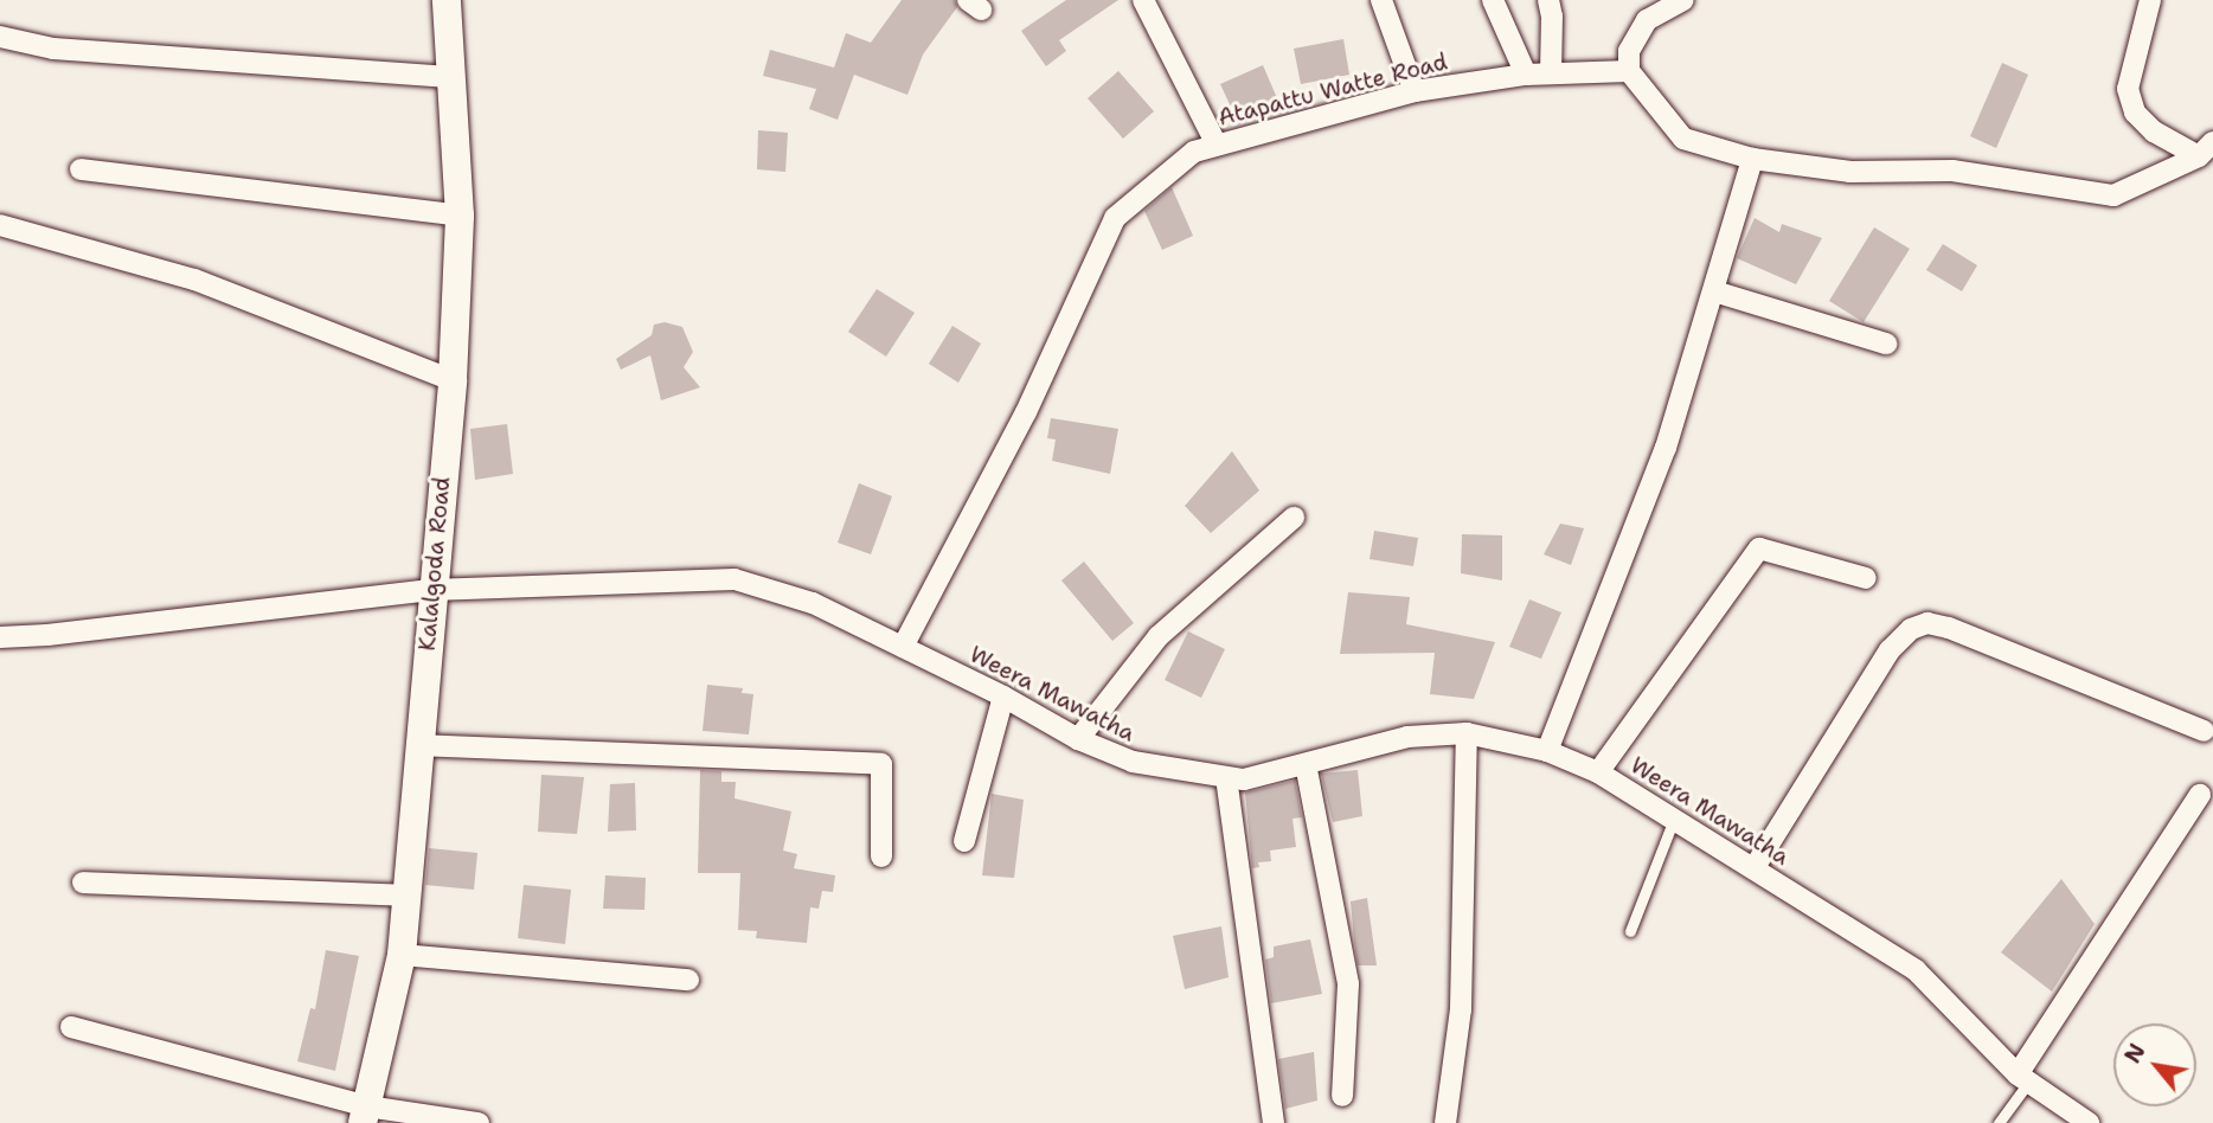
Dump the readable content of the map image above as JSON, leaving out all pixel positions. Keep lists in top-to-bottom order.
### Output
{
  "streets": {
    "street": ["Atapattu Watte Road", "Kalalgoda Road", "Weera Mawatha"]
  },
  "crossings": [
    ["Atapattu Watte Road", "Weera Mawatha"],
    ["Kalalgoda Road", "Weera Mawatha"]
  ],
  "north": "top left"
}
